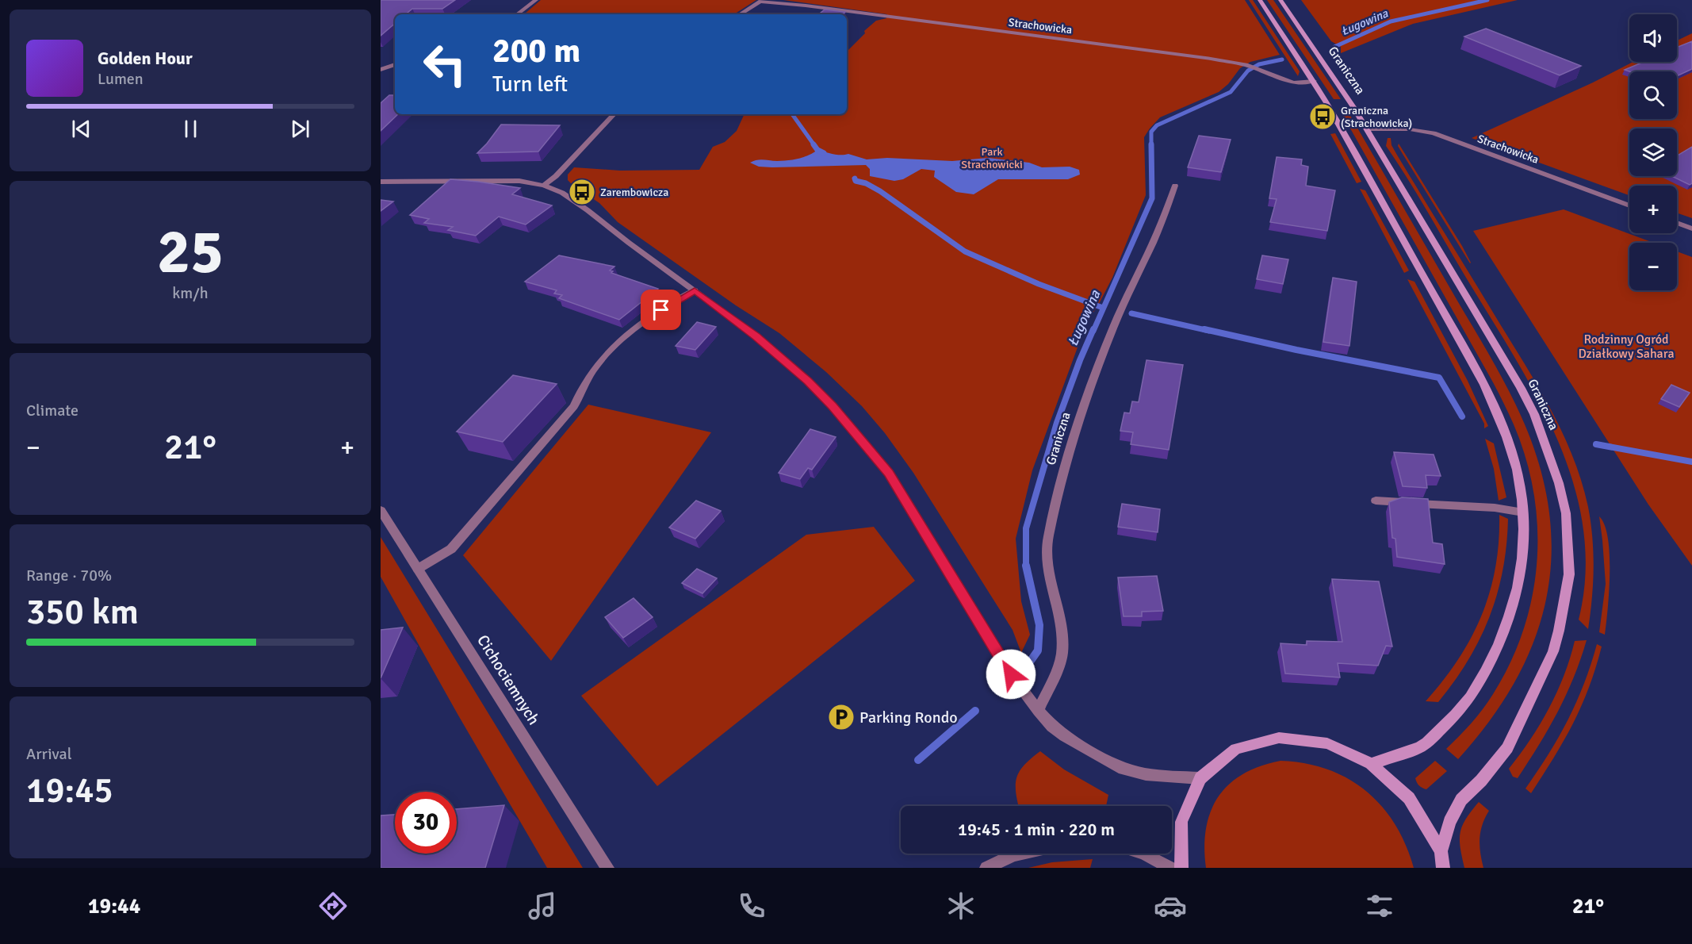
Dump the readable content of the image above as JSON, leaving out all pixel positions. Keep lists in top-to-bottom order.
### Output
{
  "streets": {
    "main road": ["Graniczna"],
    "street": ["Strachowicka", "Cichociemnych"]
  },
  "crossings": [
    ["Strachowicka", "Graniczna"]
  ],
  "water": ["Ługowina"],
  "parks": ["Park Strachowicki", "Rodzinny Ogród Działkowy Sahara"],
  "places": {
    "bus stop": ["Graniczna (Strachowicka)", "Zarembowicza"],
    "parking": ["Parking Rondo"]
  },
  "page": {
    "map_buttons": ["+", "−"],
    "turn": ["200 m", "Turn left"],
    "song": ["Golden Hour", "Lumen"],
    "tile": [
      ["25", "km/h"],
      "Climate",
      ["Range · 70%", "350 km"],
      ["Arrival", "19:45"]
    ],
    "heat": ["−", "21°", "+"],
    "limit": "30",
    "trip": "19:45 · 1 min · 220 m",
    "tabs": ["19:44", "21°"]
  }
}
